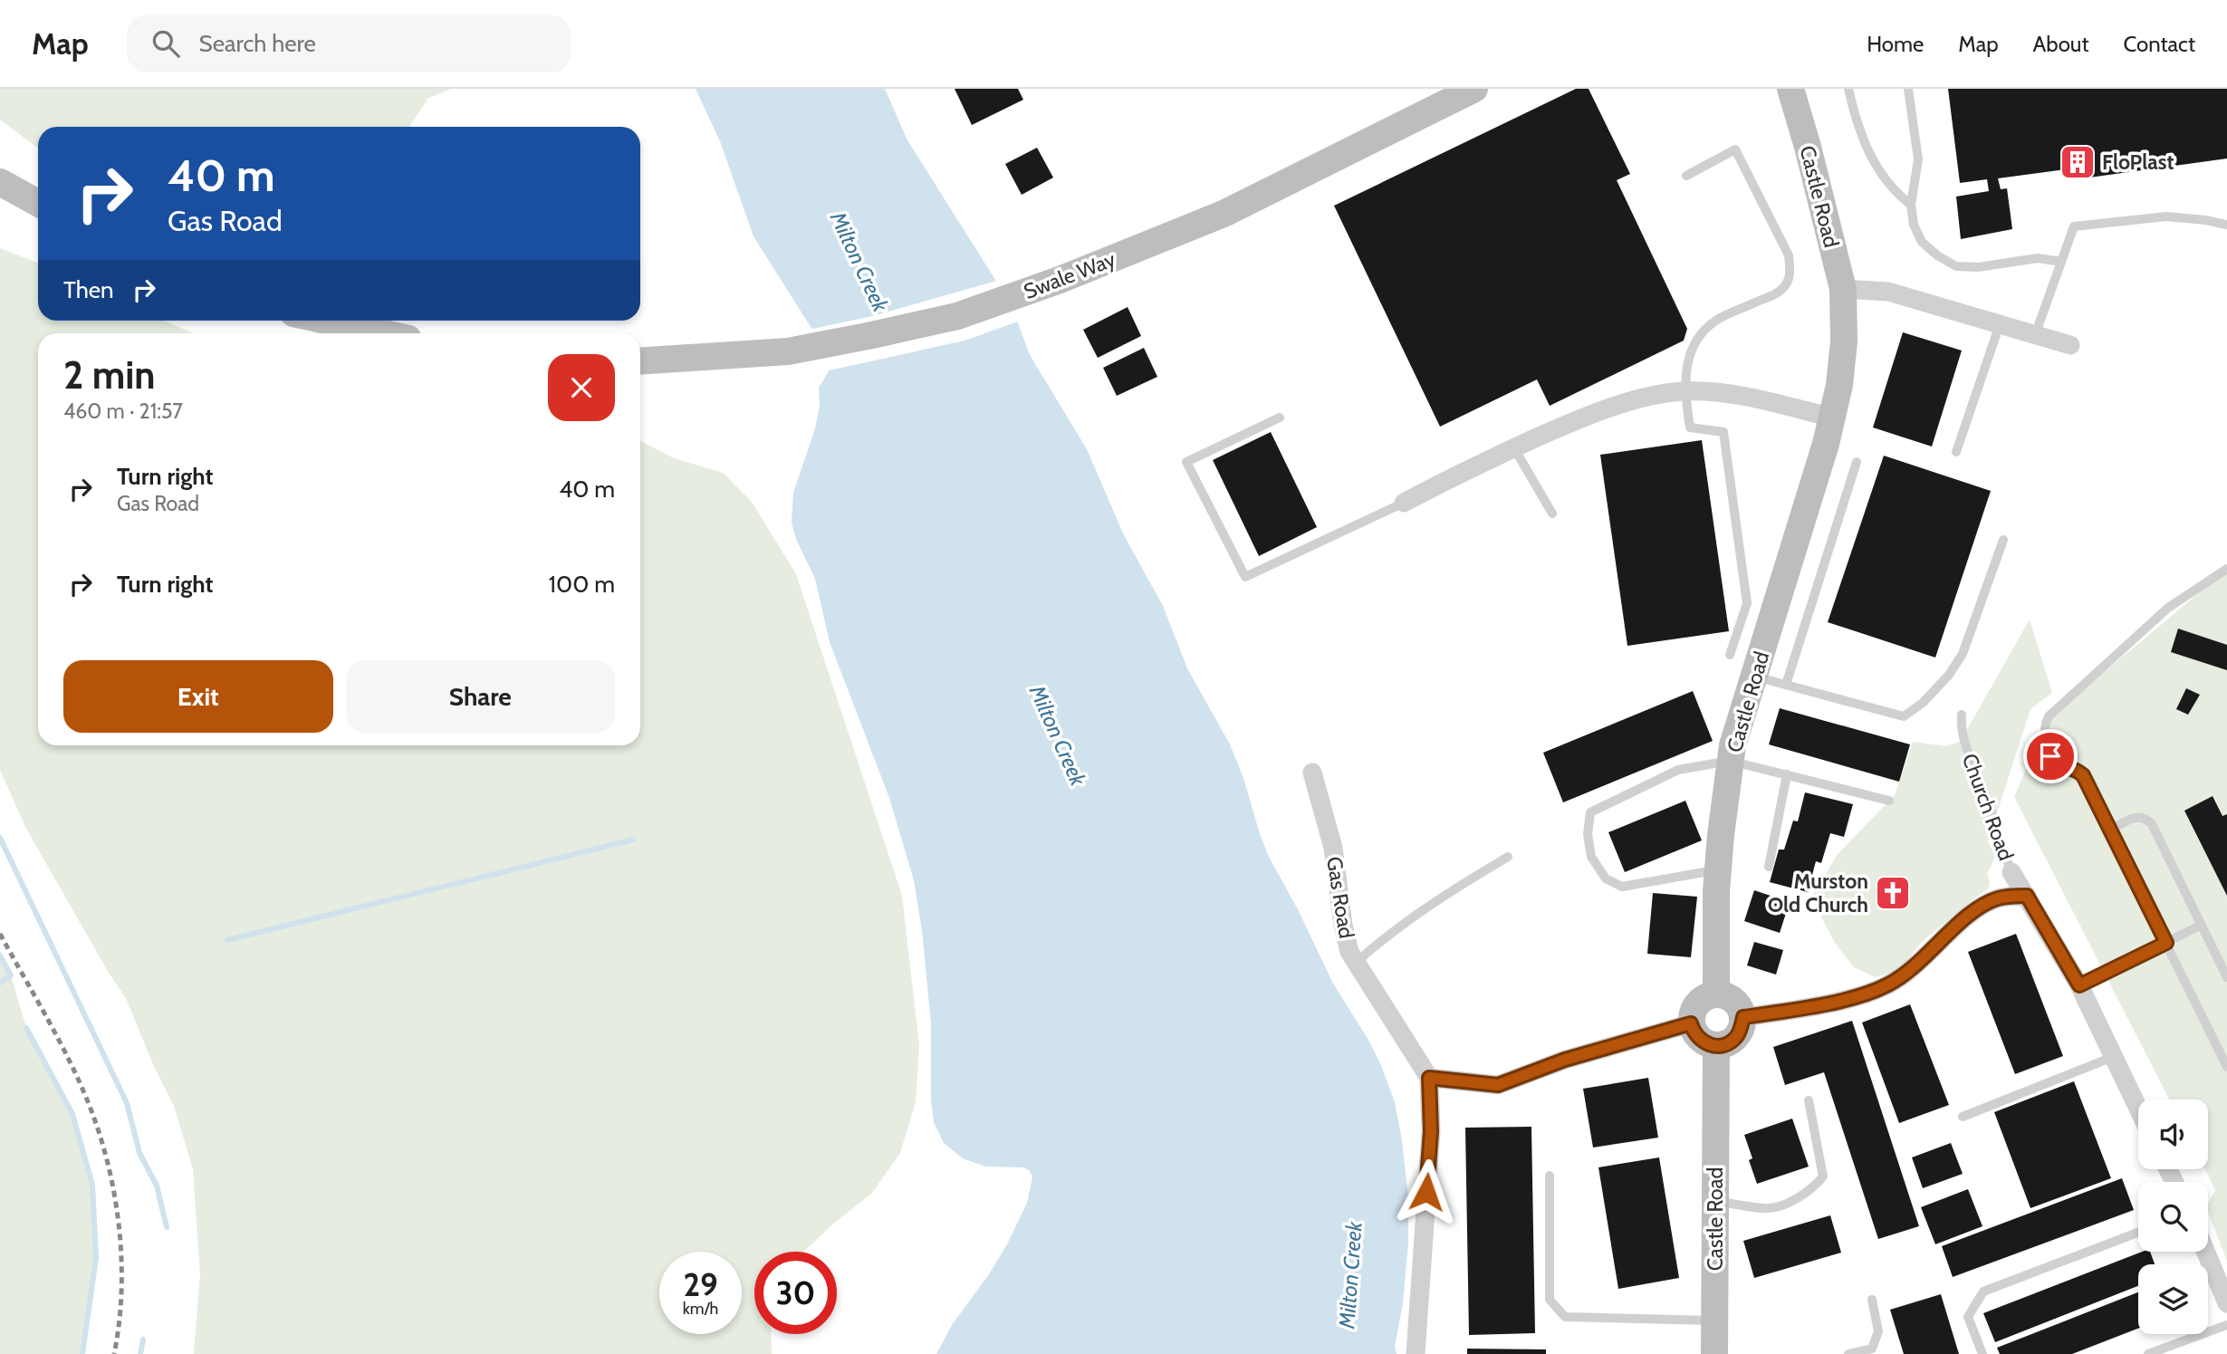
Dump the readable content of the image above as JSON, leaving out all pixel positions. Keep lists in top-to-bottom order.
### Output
{
  "streets": {
    "main road": ["Castle Road", "Swale Way"],
    "street": ["Church Road", "Gas Road"]
  },
  "water": ["Milton Creek"],
  "places": {
    "building": ["FloPlast"],
    "church": ["Murston Old Church"]
  },
  "page": {
    "header": "Map",
    "search": "Search here",
    "nav": [
      "Home",
      "Map",
      "About",
      "Contact"
    ],
    "turn": ["40 m", "Gas Road"],
    "then": "Then",
    "heading": ["2 min", "460 m · 21:57"],
    "list": [
      {
        "name": "Turn right",
        "note": "Gas Road",
        "value": "40 m"
      },
      {
        "name": "Turn right",
        "value": "100 m"
      }
    ],
    "buttons": ["Exit", "Share"],
    "speed": "29 km/h",
    "limit": "30"
  }
}
